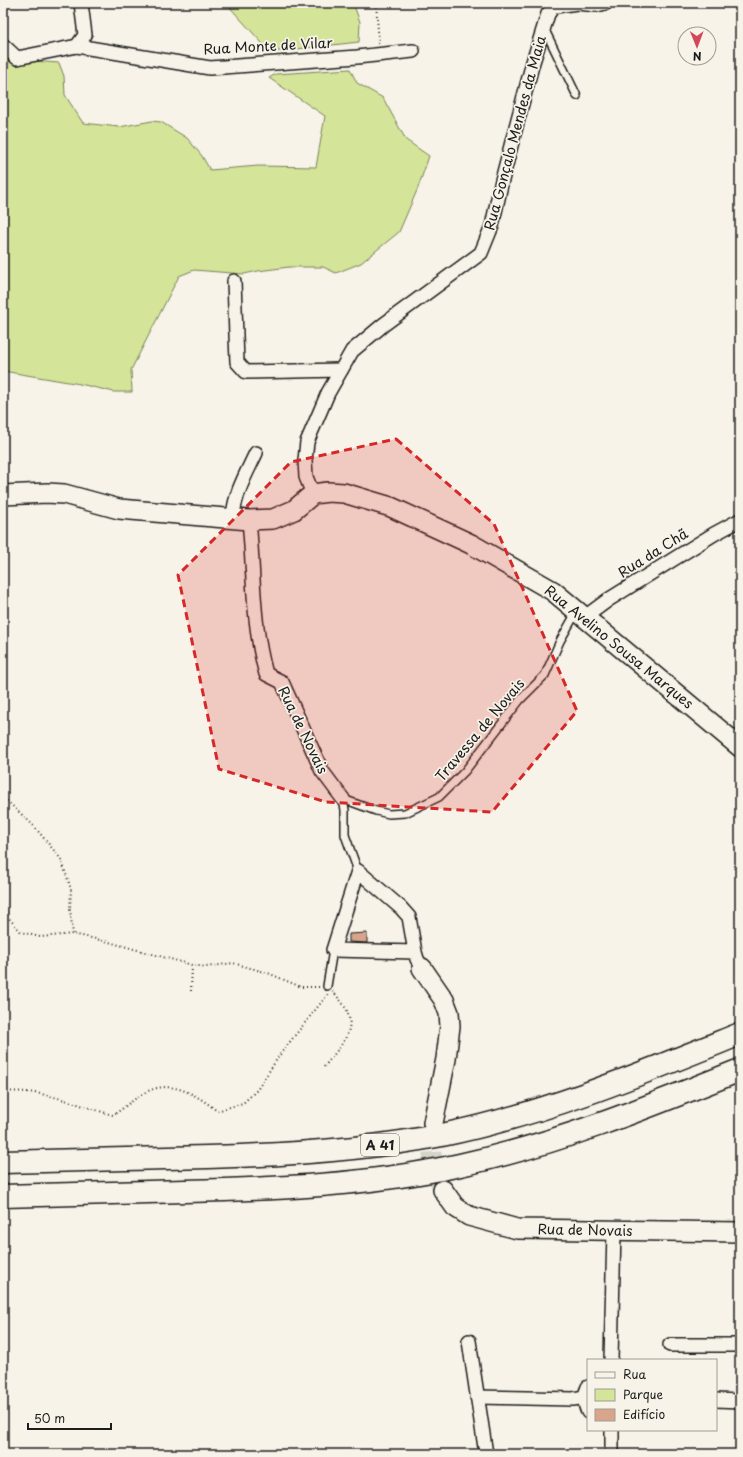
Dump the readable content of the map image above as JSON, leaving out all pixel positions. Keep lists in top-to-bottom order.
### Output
{
  "streets": {
    "highway": ["A 41"],
    "street": [
      "Rua Monte de Vilar",
      "Rua Gonçalo Mendes da Maia",
      "Rua da Chã",
      "Rua Avelino Sousa Marques",
      "Rua de Novais"
    ],
    "lane": ["Travessa de Novais"]
  },
  "crossings": [
    ["Rua Gonçalo Mendes da Maia", "Rua Avelino Sousa Marques"],
    ["Rua da Chã", "Rua Avelino Sousa Marques"],
    ["Rua da Chã", "Travessa de Novais"],
    ["Rua Avelino Sousa Marques", "Travessa de Novais"],
    ["Rua de Novais", "Travessa de Novais"]
  ],
  "legend": ["Rua", "Parque", "Edifício"],
  "scale_bar": "50 m",
  "north": "bottom"
}
